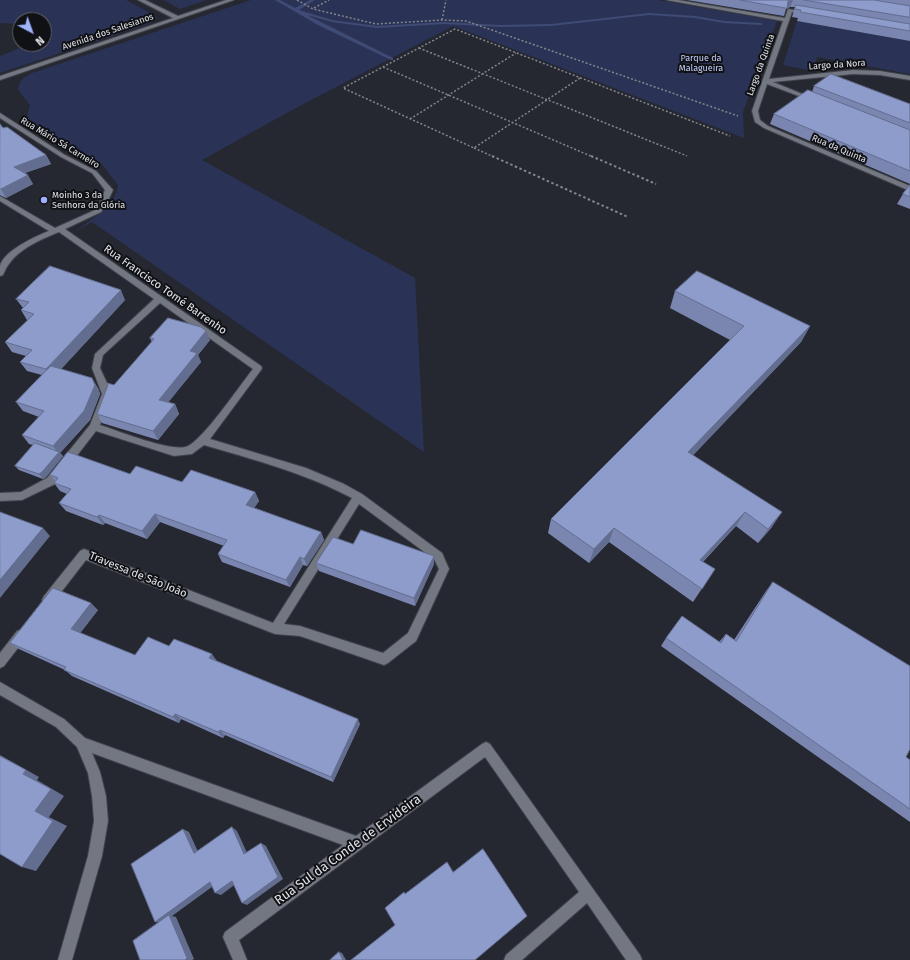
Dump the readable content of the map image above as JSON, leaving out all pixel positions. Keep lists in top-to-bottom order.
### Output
{
  "streets": {
    "street": [
      "Avenida dos Salesianos",
      "Largo da Quinta",
      "Largo da Nora",
      "Rua Mário Sá Carneiro",
      "Rua da Quinta",
      "Rua Francisco Tomé Barrenho",
      "Travessa de São João",
      "Rua Sul da Conde de Ervideira"
    ]
  },
  "crossings": [
    ["Largo da Quinta", "Largo da Nora"],
    ["Largo da Quinta", "Rua da Quinta"],
    ["Rua Mário Sá Carneiro", "Rua Francisco Tomé Barrenho"]
  ],
  "parks": ["Parque da Malagueira"],
  "places": ["Moinho 3 da Senhora da Glória"],
  "north": "bottom right"
}
